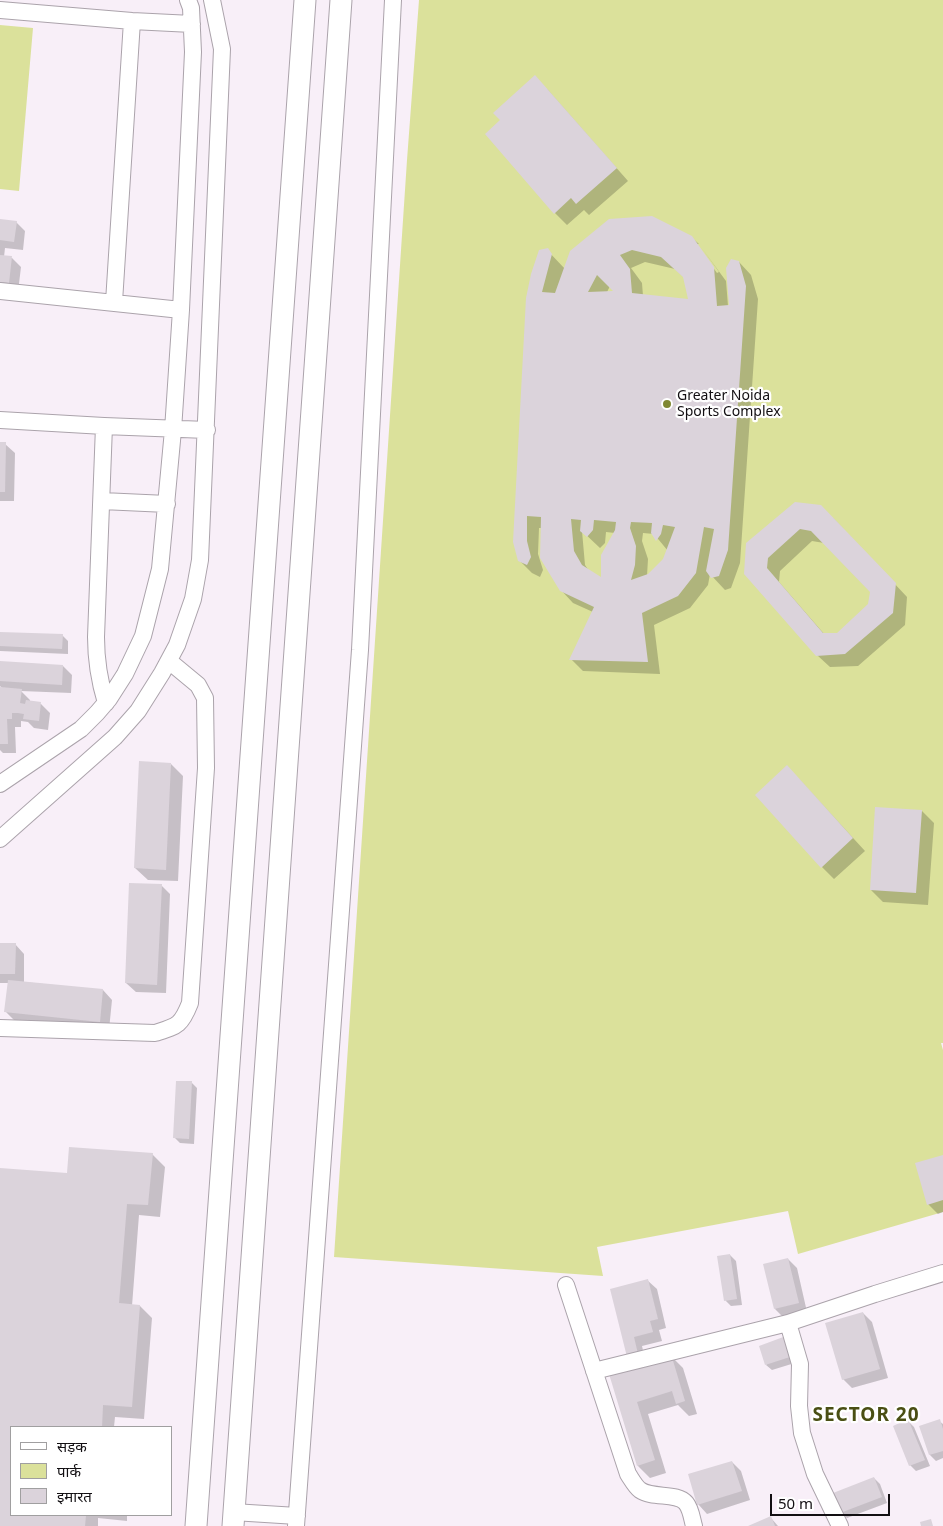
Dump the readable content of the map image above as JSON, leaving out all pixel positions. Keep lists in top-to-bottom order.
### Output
{
  "districts": ["SECTOR 20"],
  "places": ["Greater Noida Sports Complex"],
  "legend": ["सड़क", "पार्क", "इमारत"],
  "scale_bar": "50 m"
}
